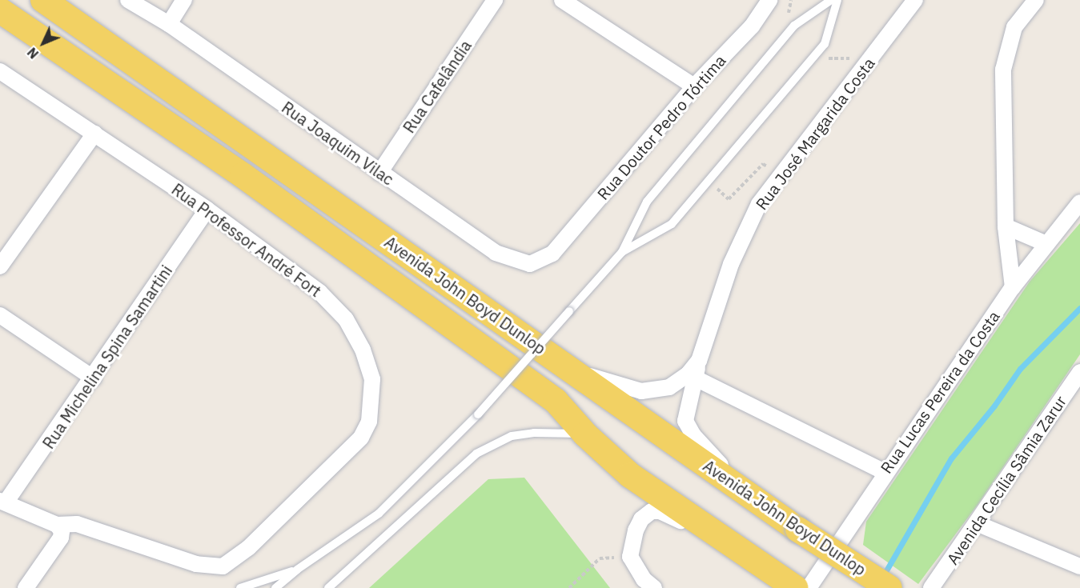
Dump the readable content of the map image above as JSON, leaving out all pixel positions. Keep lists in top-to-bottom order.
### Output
{
  "streets": {
    "main road": ["Avenida John Boyd Dunlop"],
    "street": [
      "Rua Cafelândia",
      "Rua Doutor Pedro Tórtima",
      "Rua José Margarida Costa",
      "Rua Joaquim Vilac",
      "Rua Professor André Fort",
      "Rua Michelina Spina Samartini",
      "Rua Lucas Pereira da Costa",
      "Avenida Cecília Sâmia Zarur"
    ]
  },
  "crossings": [
    ["Rua Cafelândia", "Rua Joaquim Vilac"],
    ["Rua Doutor Pedro Tórtima", "Rua Joaquim Vilac"],
    ["Rua José Margarida Costa", "Avenida John Boyd Dunlop"],
    ["Rua Professor André Fort", "Rua Michelina Spina Samartini"]
  ],
  "north": "bottom left"
}
